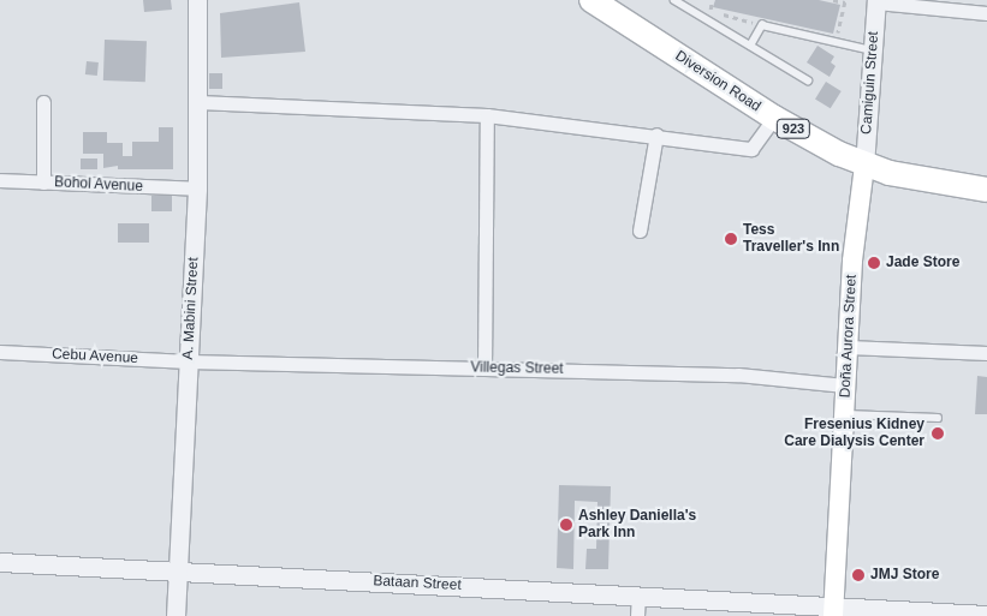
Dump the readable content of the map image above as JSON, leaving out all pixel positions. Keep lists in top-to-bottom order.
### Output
{
  "streets": {
    "highway": ["Diversion Road", "923"],
    "main road": ["Doña Aurora Street"],
    "street": [
      "Camiguin Street",
      "Bohol Avenue",
      "A. Mabini Street",
      "Cebu Avenue",
      "Villegas Street",
      "Bataan Street"
    ]
  },
  "crossings": [
    ["Diversion Road", "Camiguin Street"],
    ["Diversion Road", "Doña Aurora Street"],
    ["Camiguin Street", "Doña Aurora Street"],
    ["Bohol Avenue", "A. Mabini Street"],
    ["A. Mabini Street", "Cebu Avenue"],
    ["A. Mabini Street", "Villegas Street"],
    ["A. Mabini Street", "Bataan Street"],
    ["Doña Aurora Street", "Villegas Street"],
    ["Doña Aurora Street", "Bataan Street"],
    ["Cebu Avenue", "Villegas Street"]
  ],
  "places": [
    "Tess Traveller's Inn",
    "Jade Store",
    "Fresenius Kidney Care Dialysis Center",
    "Ashley Daniella's Park Inn",
    "JMJ Store"
  ]
}
